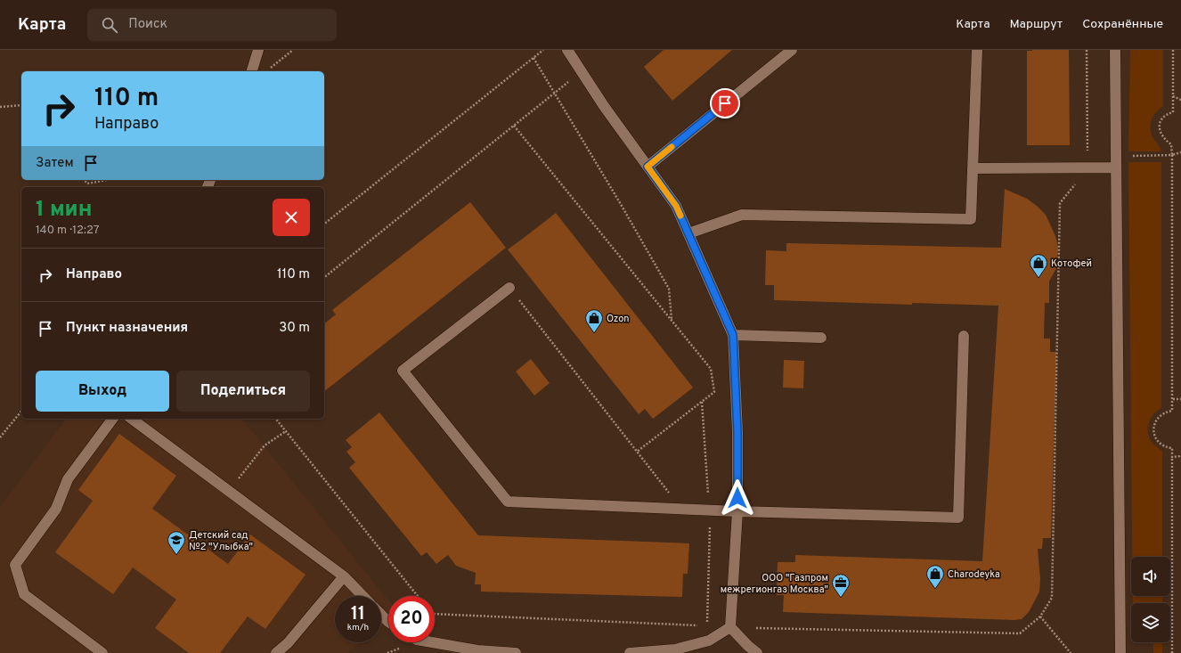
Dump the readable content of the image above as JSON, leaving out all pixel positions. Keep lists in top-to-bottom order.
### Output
{
  "places": {
    "shop": ["Котофей", "Ozon", "Charodeyka"],
    "school or university": ["Детский сад №2 \"Улыбка\""],
    "office": ["ООО \"Газпром межрегионгаз Москва\""]
  },
  "page": {
    "header": "Карта",
    "search": "Поиск",
    "nav": ["Карта", "Маршрут", "Сохранённые"],
    "turn": ["110 m", "Направо"],
    "then": "Затем",
    "heading": ["1 мин", "140 m · 12:27"],
    "list": [
      {
        "name": "Направо",
        "value": "110 m"
      },
      {
        "name": "Пункт назначения",
        "value": "30 m"
      }
    ],
    "buttons": ["Выход", "Поделиться"],
    "speed": "11 km/h",
    "limit": "20"
  }
}
